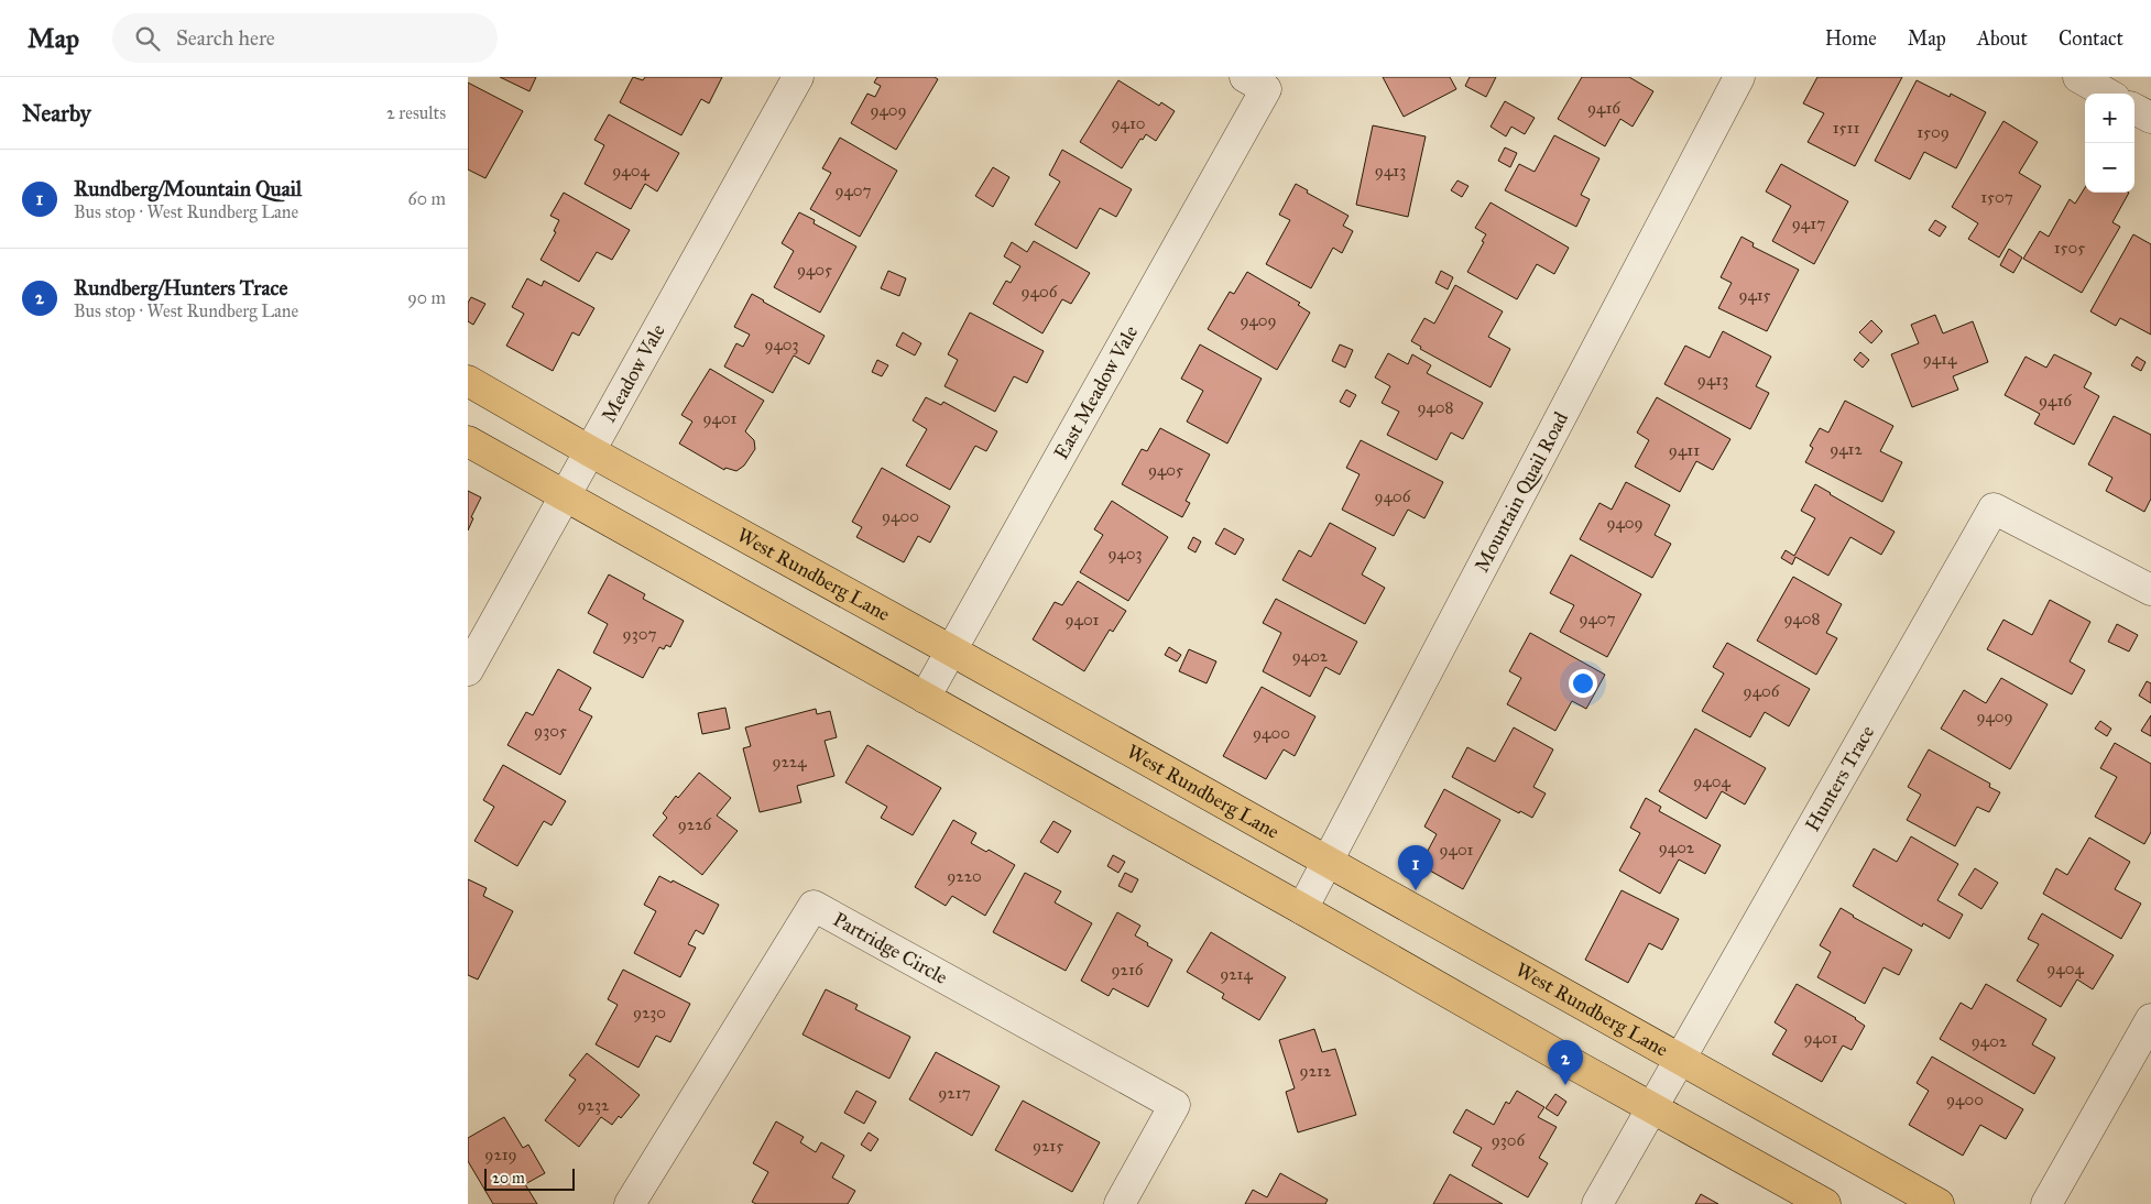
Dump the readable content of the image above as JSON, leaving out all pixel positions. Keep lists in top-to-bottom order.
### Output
{
  "streets": {
    "main road": ["West Rundberg Lane"],
    "street": [
      "Meadow Vale",
      "East Meadow Vale",
      "Mountain Quail Road",
      "Hunters Trace",
      "Partridge Circle"
    ]
  },
  "crossings": [
    ["Meadow Vale", "West Rundberg Lane"],
    ["East Meadow Vale", "West Rundberg Lane"],
    ["Mountain Quail Road", "West Rundberg Lane"],
    ["West Rundberg Lane", "Hunters Trace"]
  ],
  "house_numbers": [
    "9416",
    "9409",
    "9410",
    "1511",
    "1509",
    "9404",
    "9413",
    "9407",
    "1507",
    "9417",
    "1505",
    "9405",
    "9406",
    "9415",
    "9409",
    "9403",
    "9414",
    "9413",
    "9416",
    "9408",
    "9401",
    "9412",
    "9411",
    "9405",
    "9406",
    "9400",
    "9409",
    "9403",
    "9407",
    "9408",
    "9401",
    "9307",
    "9402",
    "9406",
    "9409",
    "9305",
    "9400",
    "9224",
    "9404",
    "9226",
    "9402",
    "9401",
    "9220",
    "9404",
    "9216",
    "9214",
    "9230",
    "9401",
    "9402",
    "9212",
    "9217",
    "9400",
    "9232",
    "9306",
    "9215",
    "9219"
  ],
  "scale_bar": "20 m",
  "page": {
    "header": "Map",
    "search": "Search here",
    "nav": [
      "Home",
      "Map",
      "About",
      "Contact"
    ],
    "heading": ["Nearby", "2 results"],
    "map_buttons": ["+", "−"],
    "list": [
      {
        "mark": "1",
        "name": "Rundberg/Mountain Quail",
        "note": "Bus stop · West Rundberg Lane",
        "value": "60 m"
      },
      {
        "mark": "2",
        "name": "Rundberg/Hunters Trace",
        "note": "Bus stop · West Rundberg Lane",
        "value": "90 m"
      }
    ],
    "pins": ["1", "2"],
    "scale": "20 m"
  }
}
